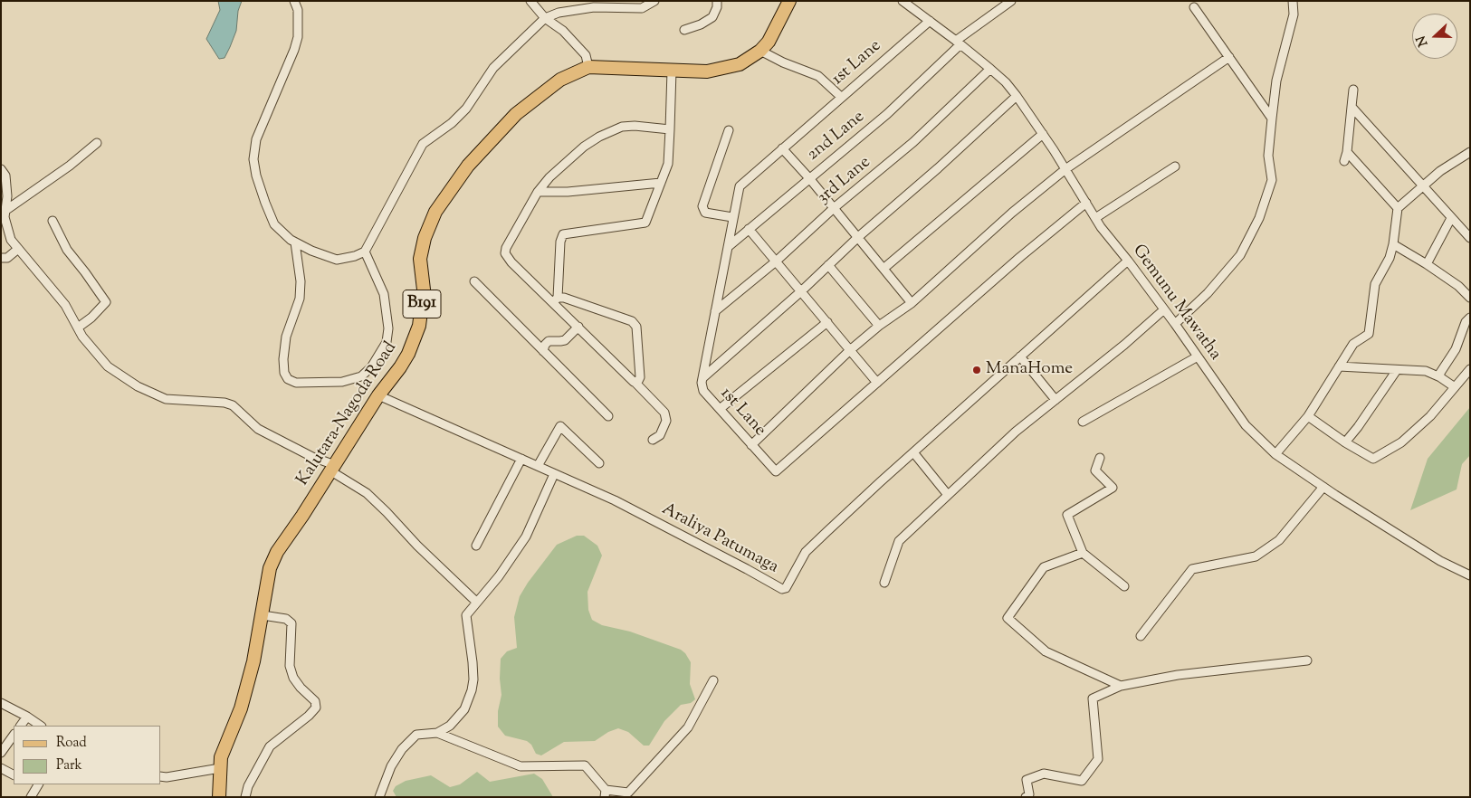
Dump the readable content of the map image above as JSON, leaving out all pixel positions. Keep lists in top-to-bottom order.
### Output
{
  "streets": {
    "main road": ["B191", "Kalutara-Nagoda Road"],
    "street": [
      "1st Lane",
      "2nd Lane",
      "3rd Lane",
      "Gemunu Mawatha",
      "Araliya Patumaga"
    ]
  },
  "crossings": [
    ["1st Lane", "2nd Lane"],
    ["1st Lane", "3rd Lane"],
    ["1st Lane", "Gemunu Mawatha"],
    ["2nd Lane", "Gemunu Mawatha"],
    ["3rd Lane", "Gemunu Mawatha"],
    ["Gemunu Mawatha", "Araliya Patumaga"],
    ["Kalutara-Nagoda Road", "Araliya Patumaga"]
  ],
  "places": ["ManaHome"],
  "legend": ["Road", "Park"],
  "north": "left"
}
